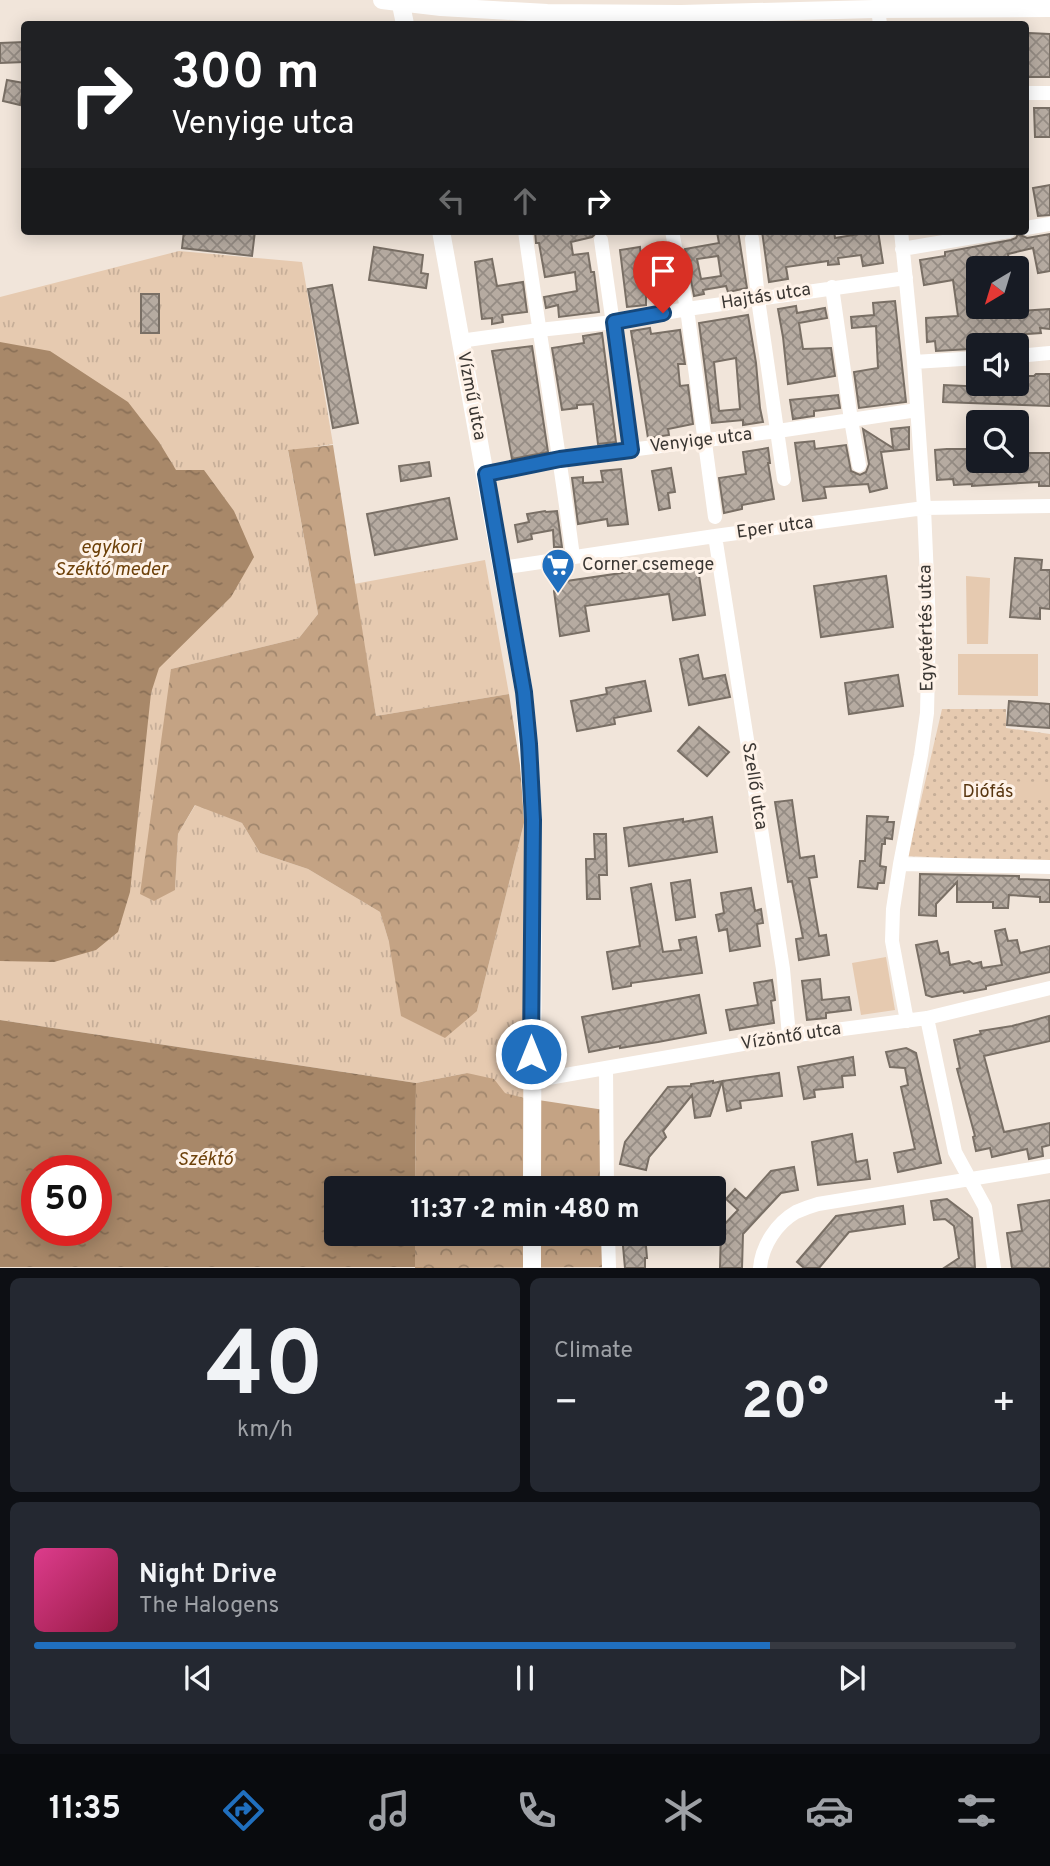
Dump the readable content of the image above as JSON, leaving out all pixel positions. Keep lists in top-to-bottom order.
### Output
{
  "streets": {
    "main road": ["Vízmű utca"],
    "street": [
      "Hajtás utca",
      "Venyige utca",
      "Eper utca",
      "Egyetértés utca",
      "Szellő utca",
      "Vízöntő utca"
    ]
  },
  "crossings": [
    ["Hajtás utca", "Vízmű utca"],
    ["Hajtás utca", "Egyetértés utca"],
    ["Vízmű utca", "Venyige utca"],
    ["Vízmű utca", "Eper utca"],
    ["Vízmű utca", "Vízöntő utca"],
    ["Venyige utca", "Egyetértés utca"],
    ["Eper utca", "Egyetértés utca"],
    ["Eper utca", "Szellő utca"],
    ["Egyetértés utca", "Vízöntő utca"],
    ["Szellő utca", "Vízöntő utca"]
  ],
  "water": ["egykori Széktó meder", "Széktó"],
  "parks": ["Diófás"],
  "places": {
    "supermarket": ["Corner csemege"]
  },
  "north": "bottom left",
  "page": {
    "turn": ["300 m", "Venyige utca"],
    "limit": "50",
    "trip": "11:37 · 2 min · 480 m",
    "tile": [
      ["40", "km/h"],
      "Climate"
    ],
    "heat": ["−", "20°", "+"],
    "song": ["Night Drive", "The Halogens"],
    "tabs": "11:35"
  }
}
